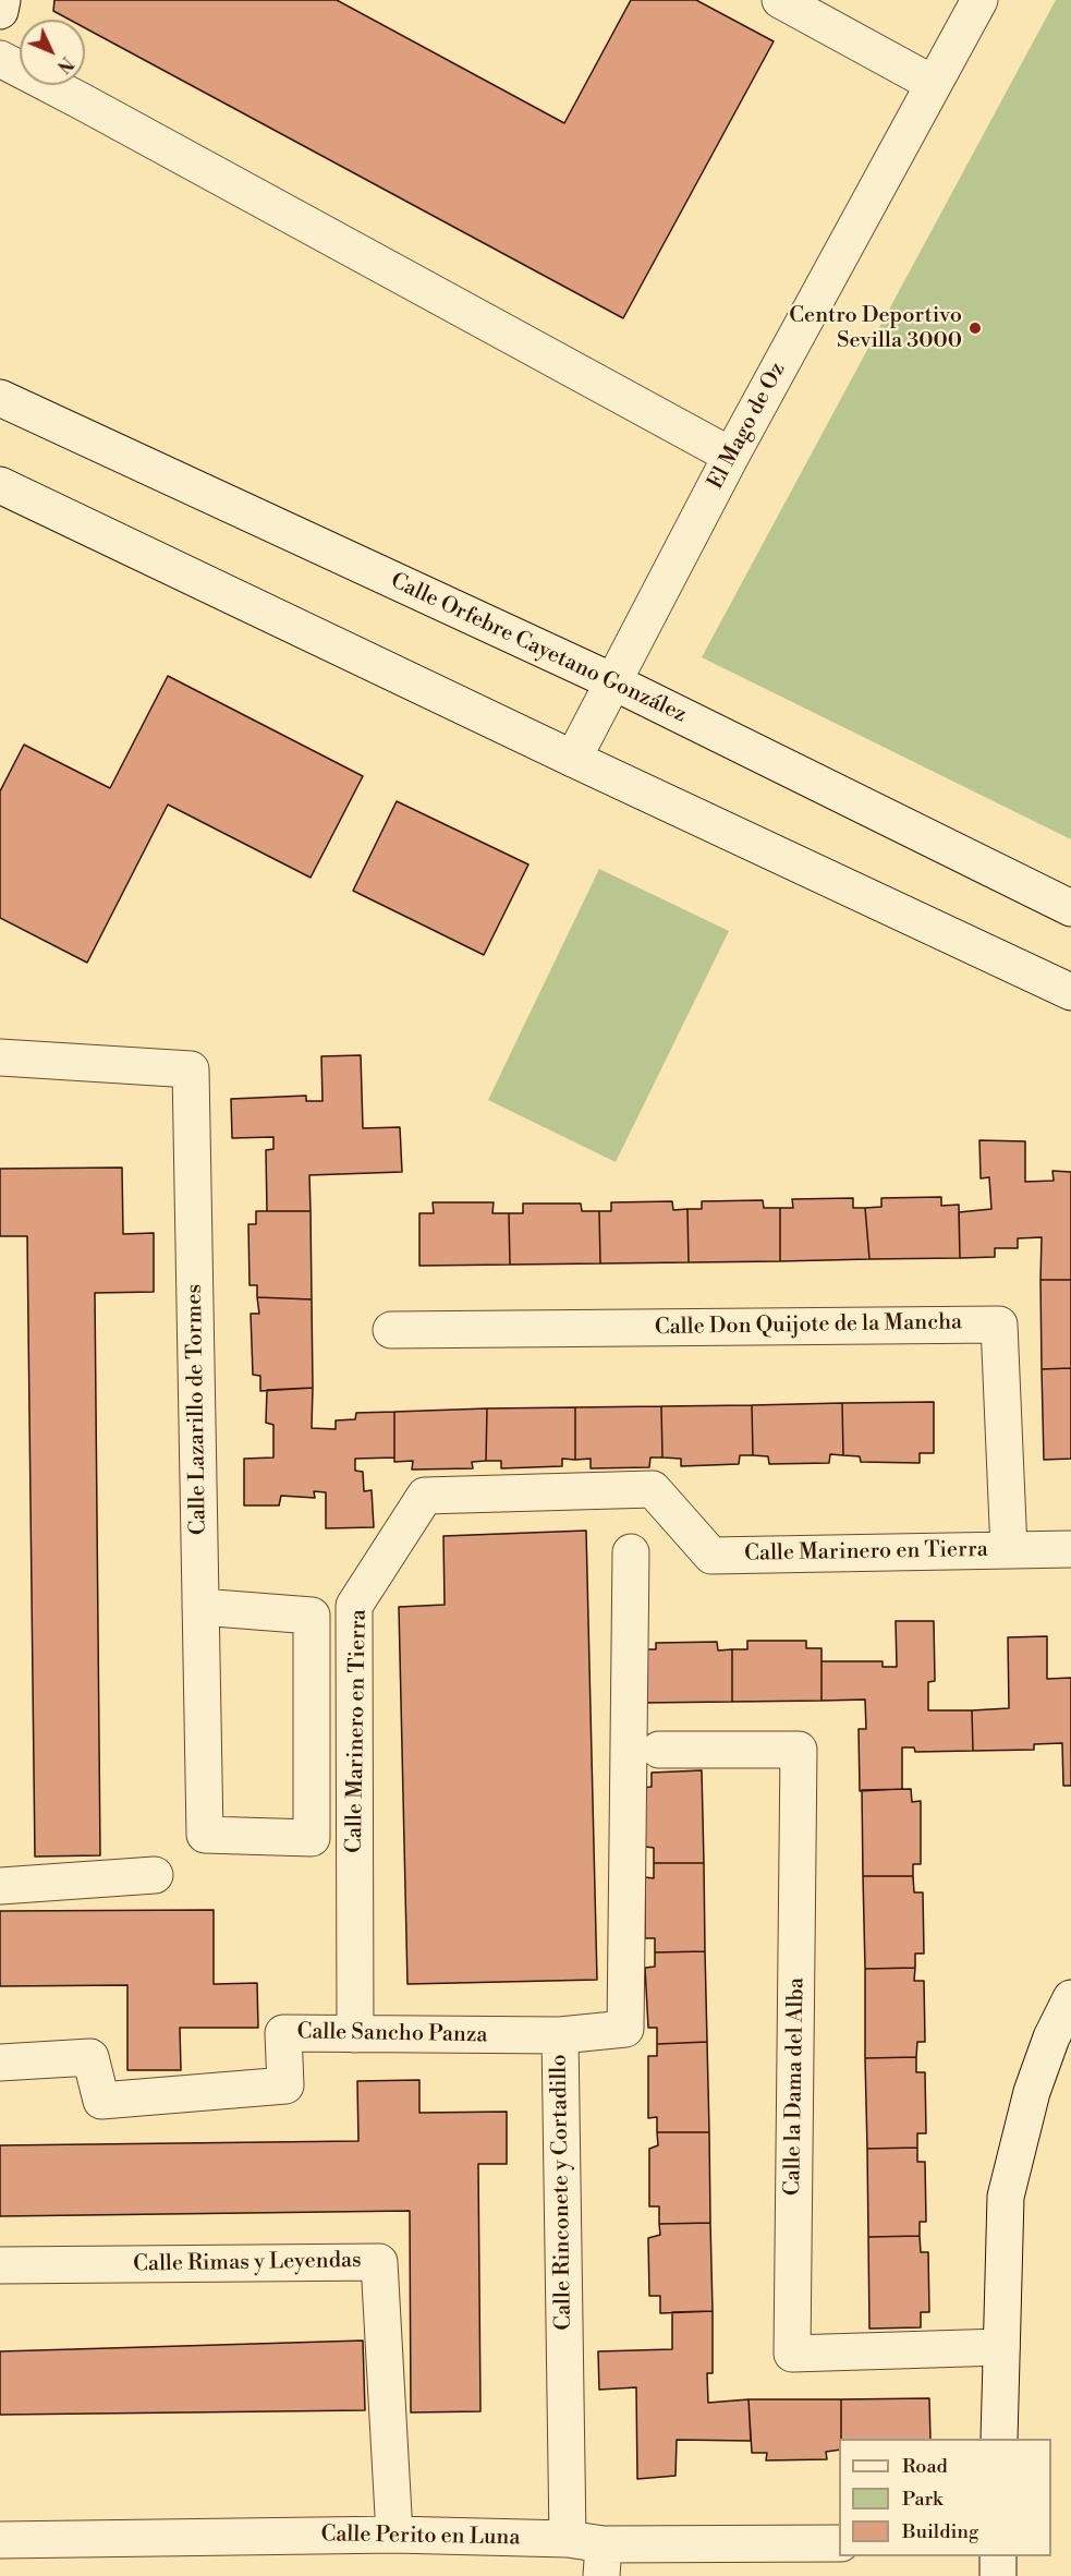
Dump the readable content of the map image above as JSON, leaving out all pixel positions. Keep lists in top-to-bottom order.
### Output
{
  "streets": {
    "street": [
      "El Mago de Oz",
      "Calle Orfebre Cayetano González",
      "Calle Don Quijote de la Mancha",
      "Calle Lazarillo de Tormes",
      "Calle Marinero en Tierra",
      "Calle Sancho Panza",
      "Calle la Dama del Alba",
      "Calle Rinconete y Cortadillo",
      "Calle Rimas y Leyendas",
      "Calle Perito en Luna"
    ]
  },
  "crossings": [
    ["El Mago de Oz", "Calle Orfebre Cayetano González"],
    ["Calle Don Quijote de la Mancha", "Calle Marinero en Tierra"],
    ["Calle Marinero en Tierra", "Calle Sancho Panza"],
    ["Calle Sancho Panza", "Calle Rinconete y Cortadillo"],
    ["Calle Rinconete y Cortadillo", "Calle Perito en Luna"],
    ["Calle Rimas y Leyendas", "Calle Perito en Luna"]
  ],
  "places": ["Centro Deportivo Sevilla 3000"],
  "legend": ["Road", "Park", "Building"],
  "north": "bottom right"
}
